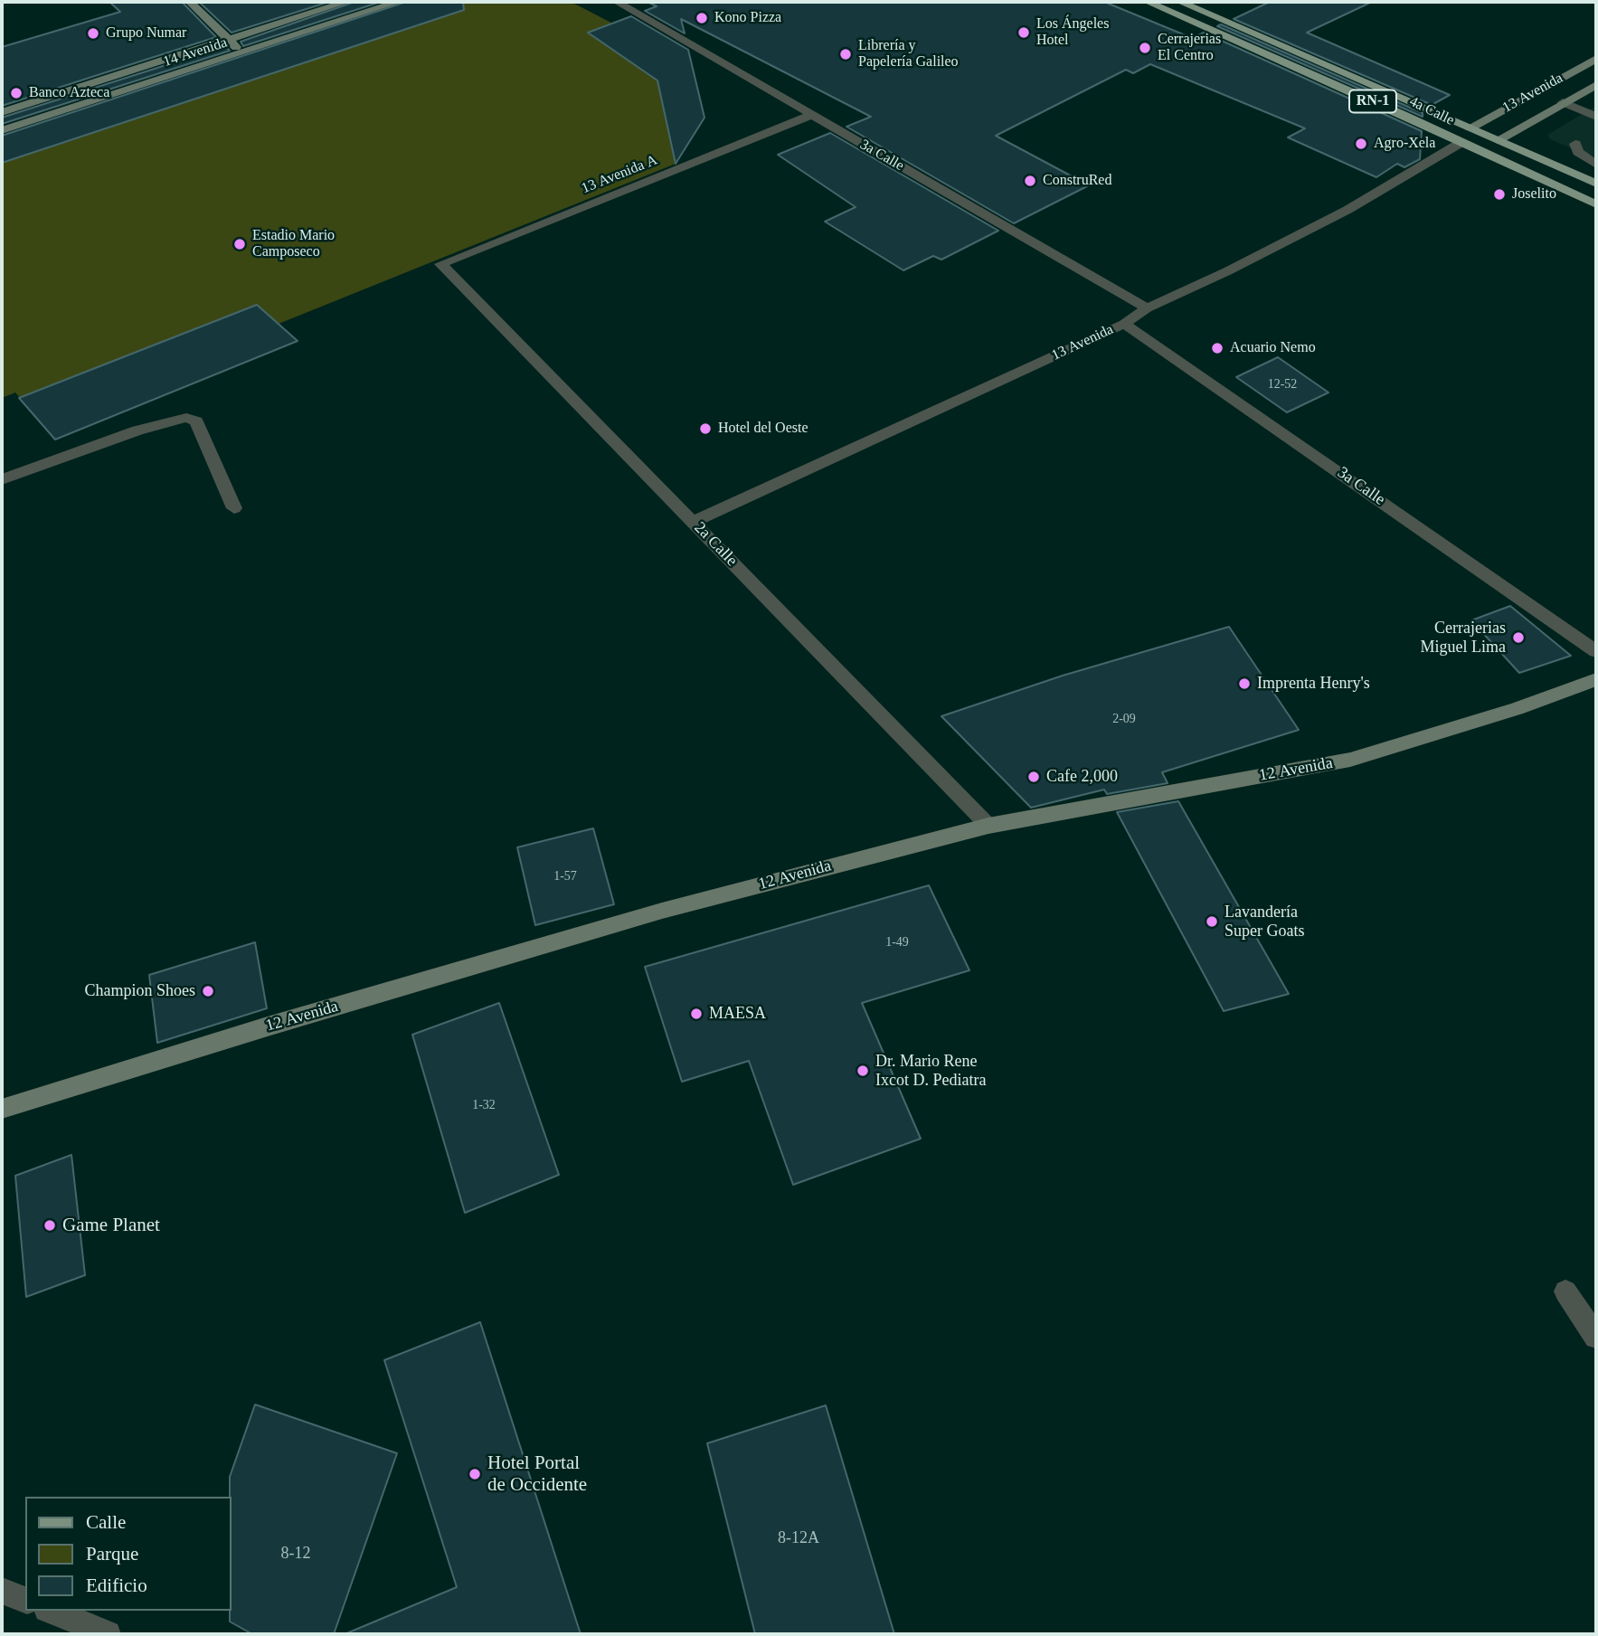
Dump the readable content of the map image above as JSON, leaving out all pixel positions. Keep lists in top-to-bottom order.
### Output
{
  "streets": {
    "main road": ["RN-1", "4a Calle"],
    "street": [
      "14 Avenida",
      "13 Avenida",
      "3a Calle",
      "13 Avenida A",
      "2a Calle",
      "12 Avenida"
    ]
  },
  "crossings": [
    ["13 Avenida", "4a Calle"],
    ["13 Avenida", "3a Calle"],
    ["13 Avenida", "2a Calle"],
    ["3a Calle", "13 Avenida A"],
    ["13 Avenida A", "2a Calle"],
    ["2a Calle", "12 Avenida"]
  ],
  "places": [
    "Kono Pizza",
    "Los Ángeles Hotel",
    "Grupo Numar",
    "Cerrajerias El Centro",
    "Librería y Papelería Galileo",
    "Banco Azteca",
    "Agro-Xela",
    "ConstruRed",
    "Joselito",
    "Estadio Mario Camposeco",
    "Acuario Nemo",
    "Hotel del Oeste",
    "Cerrajerias Miguel Lima",
    "Imprenta Henry's",
    "Cafe 2,000",
    "Lavandería Super Goats",
    "Champion Shoes",
    "MAESA",
    "Dr. Mario Rene Ixcot D. Pediatra",
    "Game Planet",
    "Hotel Portal de Occidente"
  ],
  "house_numbers": [
    "12-52",
    "2-09",
    "1-57",
    "1-49",
    "1-32",
    "8-12A",
    "8-12"
  ],
  "legend": ["Calle", "Parque", "Edificio"]
}
